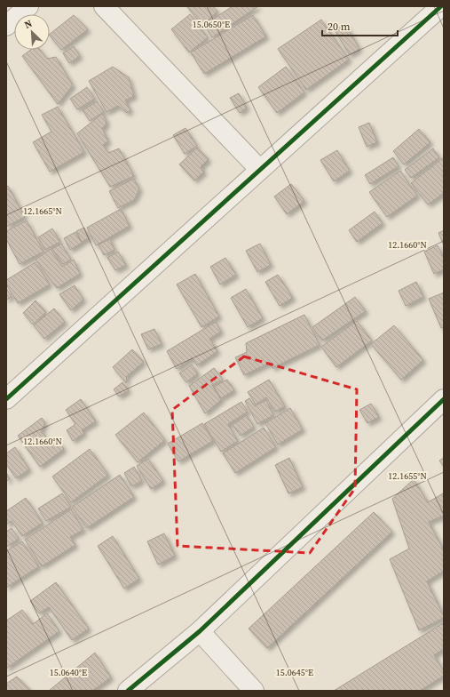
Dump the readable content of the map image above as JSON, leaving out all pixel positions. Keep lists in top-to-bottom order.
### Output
{
  "scale_bar": "20 m",
  "north": "top left",
  "coordinates": [
    "15.0650°E",
    "12.1665°N",
    "12.1660°N",
    "12.1655°N",
    "15.0645°E",
    "15.0640°E"
  ]
}
